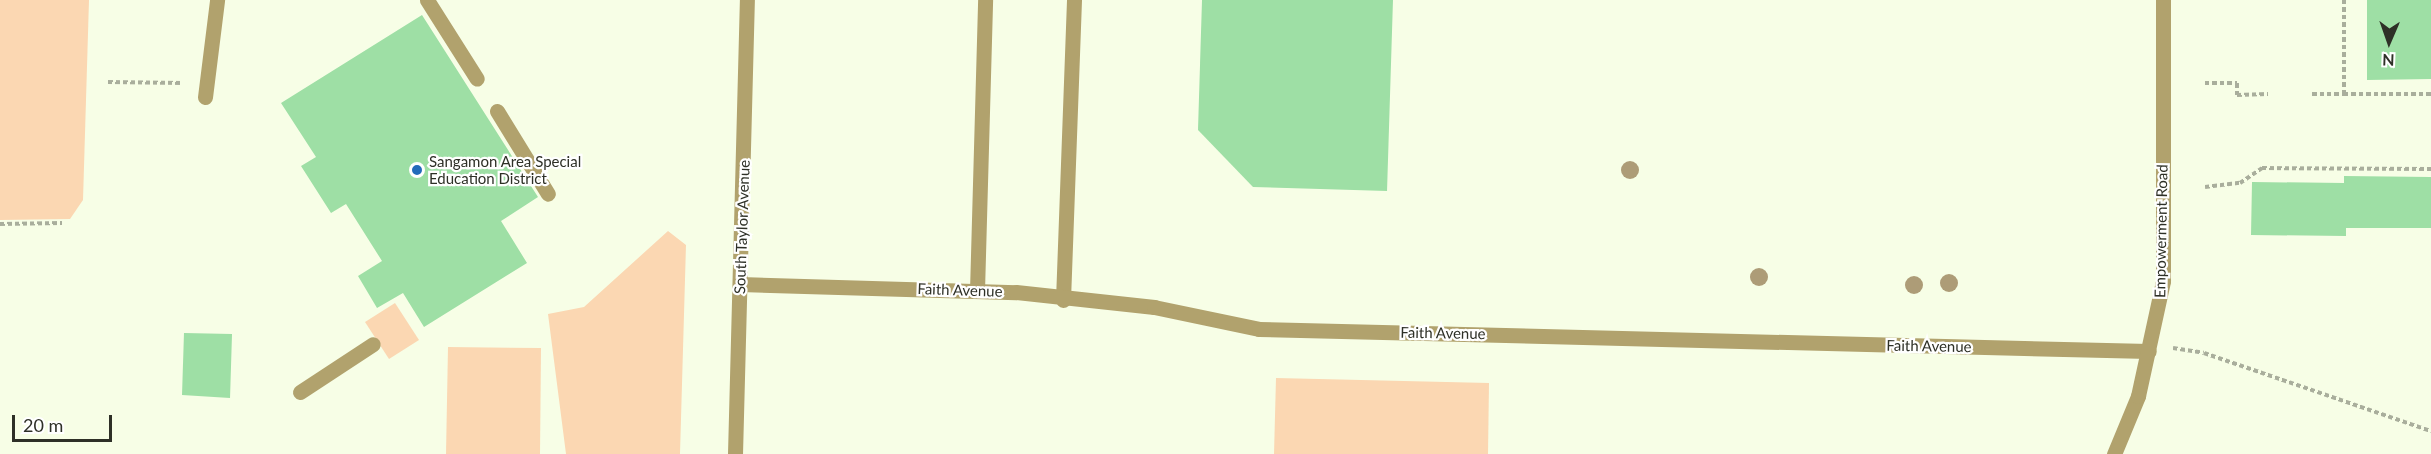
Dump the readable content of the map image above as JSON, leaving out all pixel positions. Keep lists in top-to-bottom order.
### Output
{
  "streets": {
    "street": ["South Taylor Avenue", "Empowerment Road", "Faith Avenue"]
  },
  "crossings": [
    ["South Taylor Avenue", "Faith Avenue"],
    ["Empowerment Road", "Faith Avenue"]
  ],
  "places": ["Sangamon Area Special Education District"],
  "scale_bar": "20 m",
  "north": "bottom"
}
